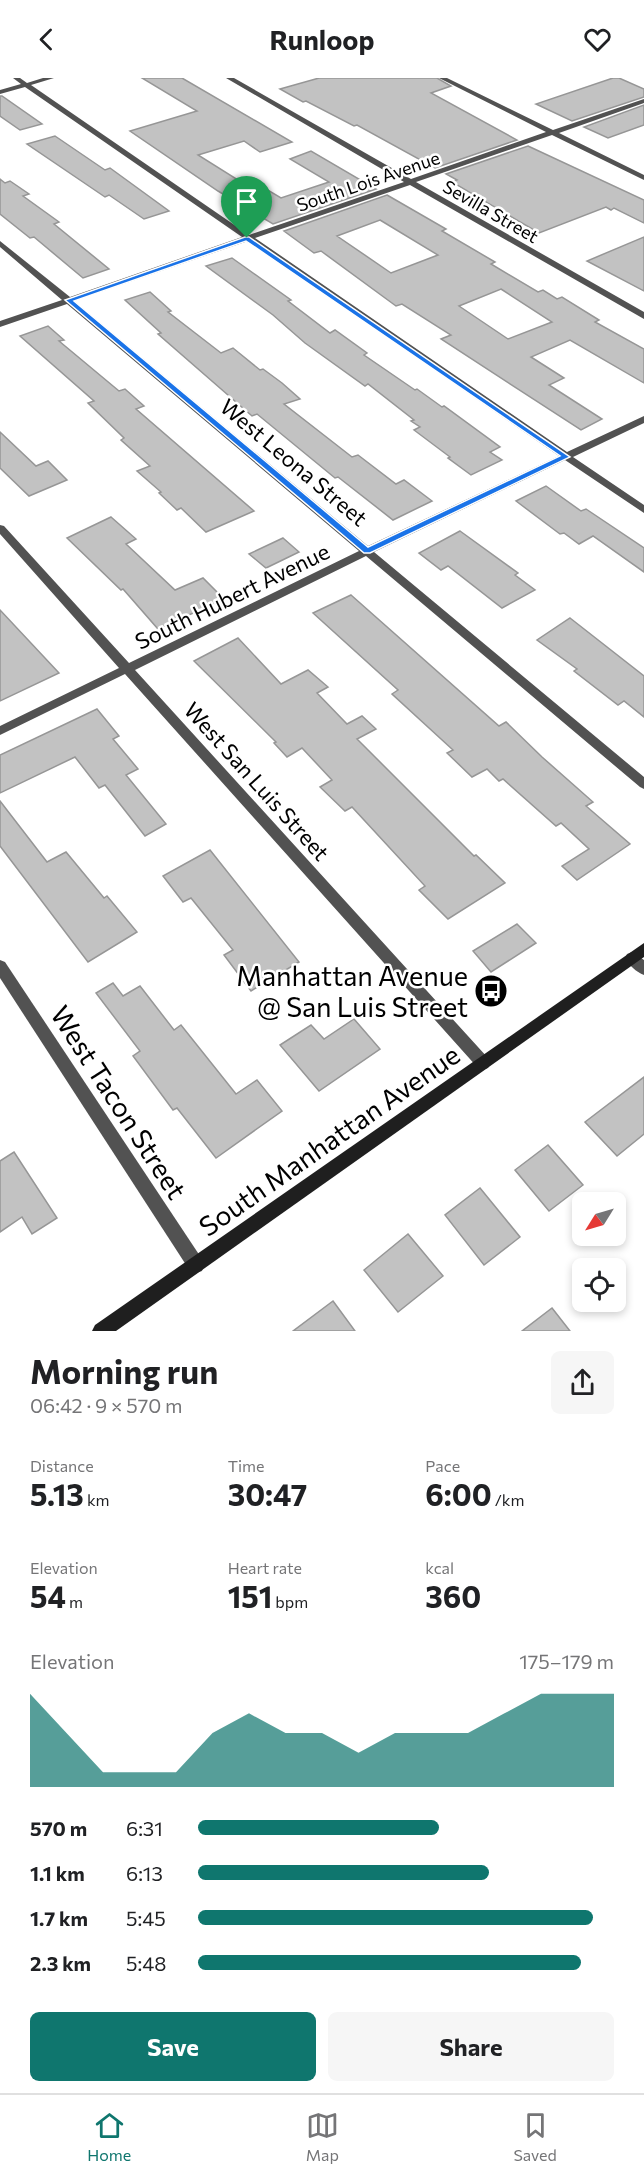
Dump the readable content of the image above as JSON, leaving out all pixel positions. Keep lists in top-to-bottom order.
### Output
{
  "streets": {
    "main road": ["South Manhattan Avenue"],
    "street": [
      "South Lois Avenue",
      "Sevilla Street",
      "West Leona Street",
      "South Hubert Avenue",
      "West San Luis Street",
      "West Tacon Street"
    ]
  },
  "crossings": [
    ["South Lois Avenue", "Sevilla Street"],
    ["South Lois Avenue", "West Leona Street"],
    ["West Leona Street", "South Hubert Avenue"],
    ["South Hubert Avenue", "West San Luis Street"],
    ["West San Luis Street", "South Manhattan Avenue"],
    ["West Tacon Street", "South Manhattan Avenue"]
  ],
  "places": {
    "bus stop": ["Manhattan Avenue @ San Luis Street"]
  },
  "north": "bottom left",
  "page": {
    "header": "Runloop",
    "heading": ["Morning run", "06:42 · 9 × 570 m"],
    "stats": [
      ["Distance", "5.13 km"],
      ["Time", "30:47"],
      ["Pace", "6:00 /km"],
      ["Elevation", "54 m"],
      ["Heart rate", "151 bpm"],
      ["kcal", "360"]
    ],
    "chart": ["Elevation", "175–179 m"],
    "list": [
      {
        "name": "570 m",
        "note": "6:31"
      },
      {
        "name": "1.1 km",
        "note": "6:13"
      },
      {
        "name": "1.7 km",
        "note": "5:45"
      },
      {
        "name": "2.3 km",
        "note": "5:48"
      }
    ],
    "buttons": ["Save", "Share"],
    "tabs": ["Home", "Map", "Saved"]
  }
}
